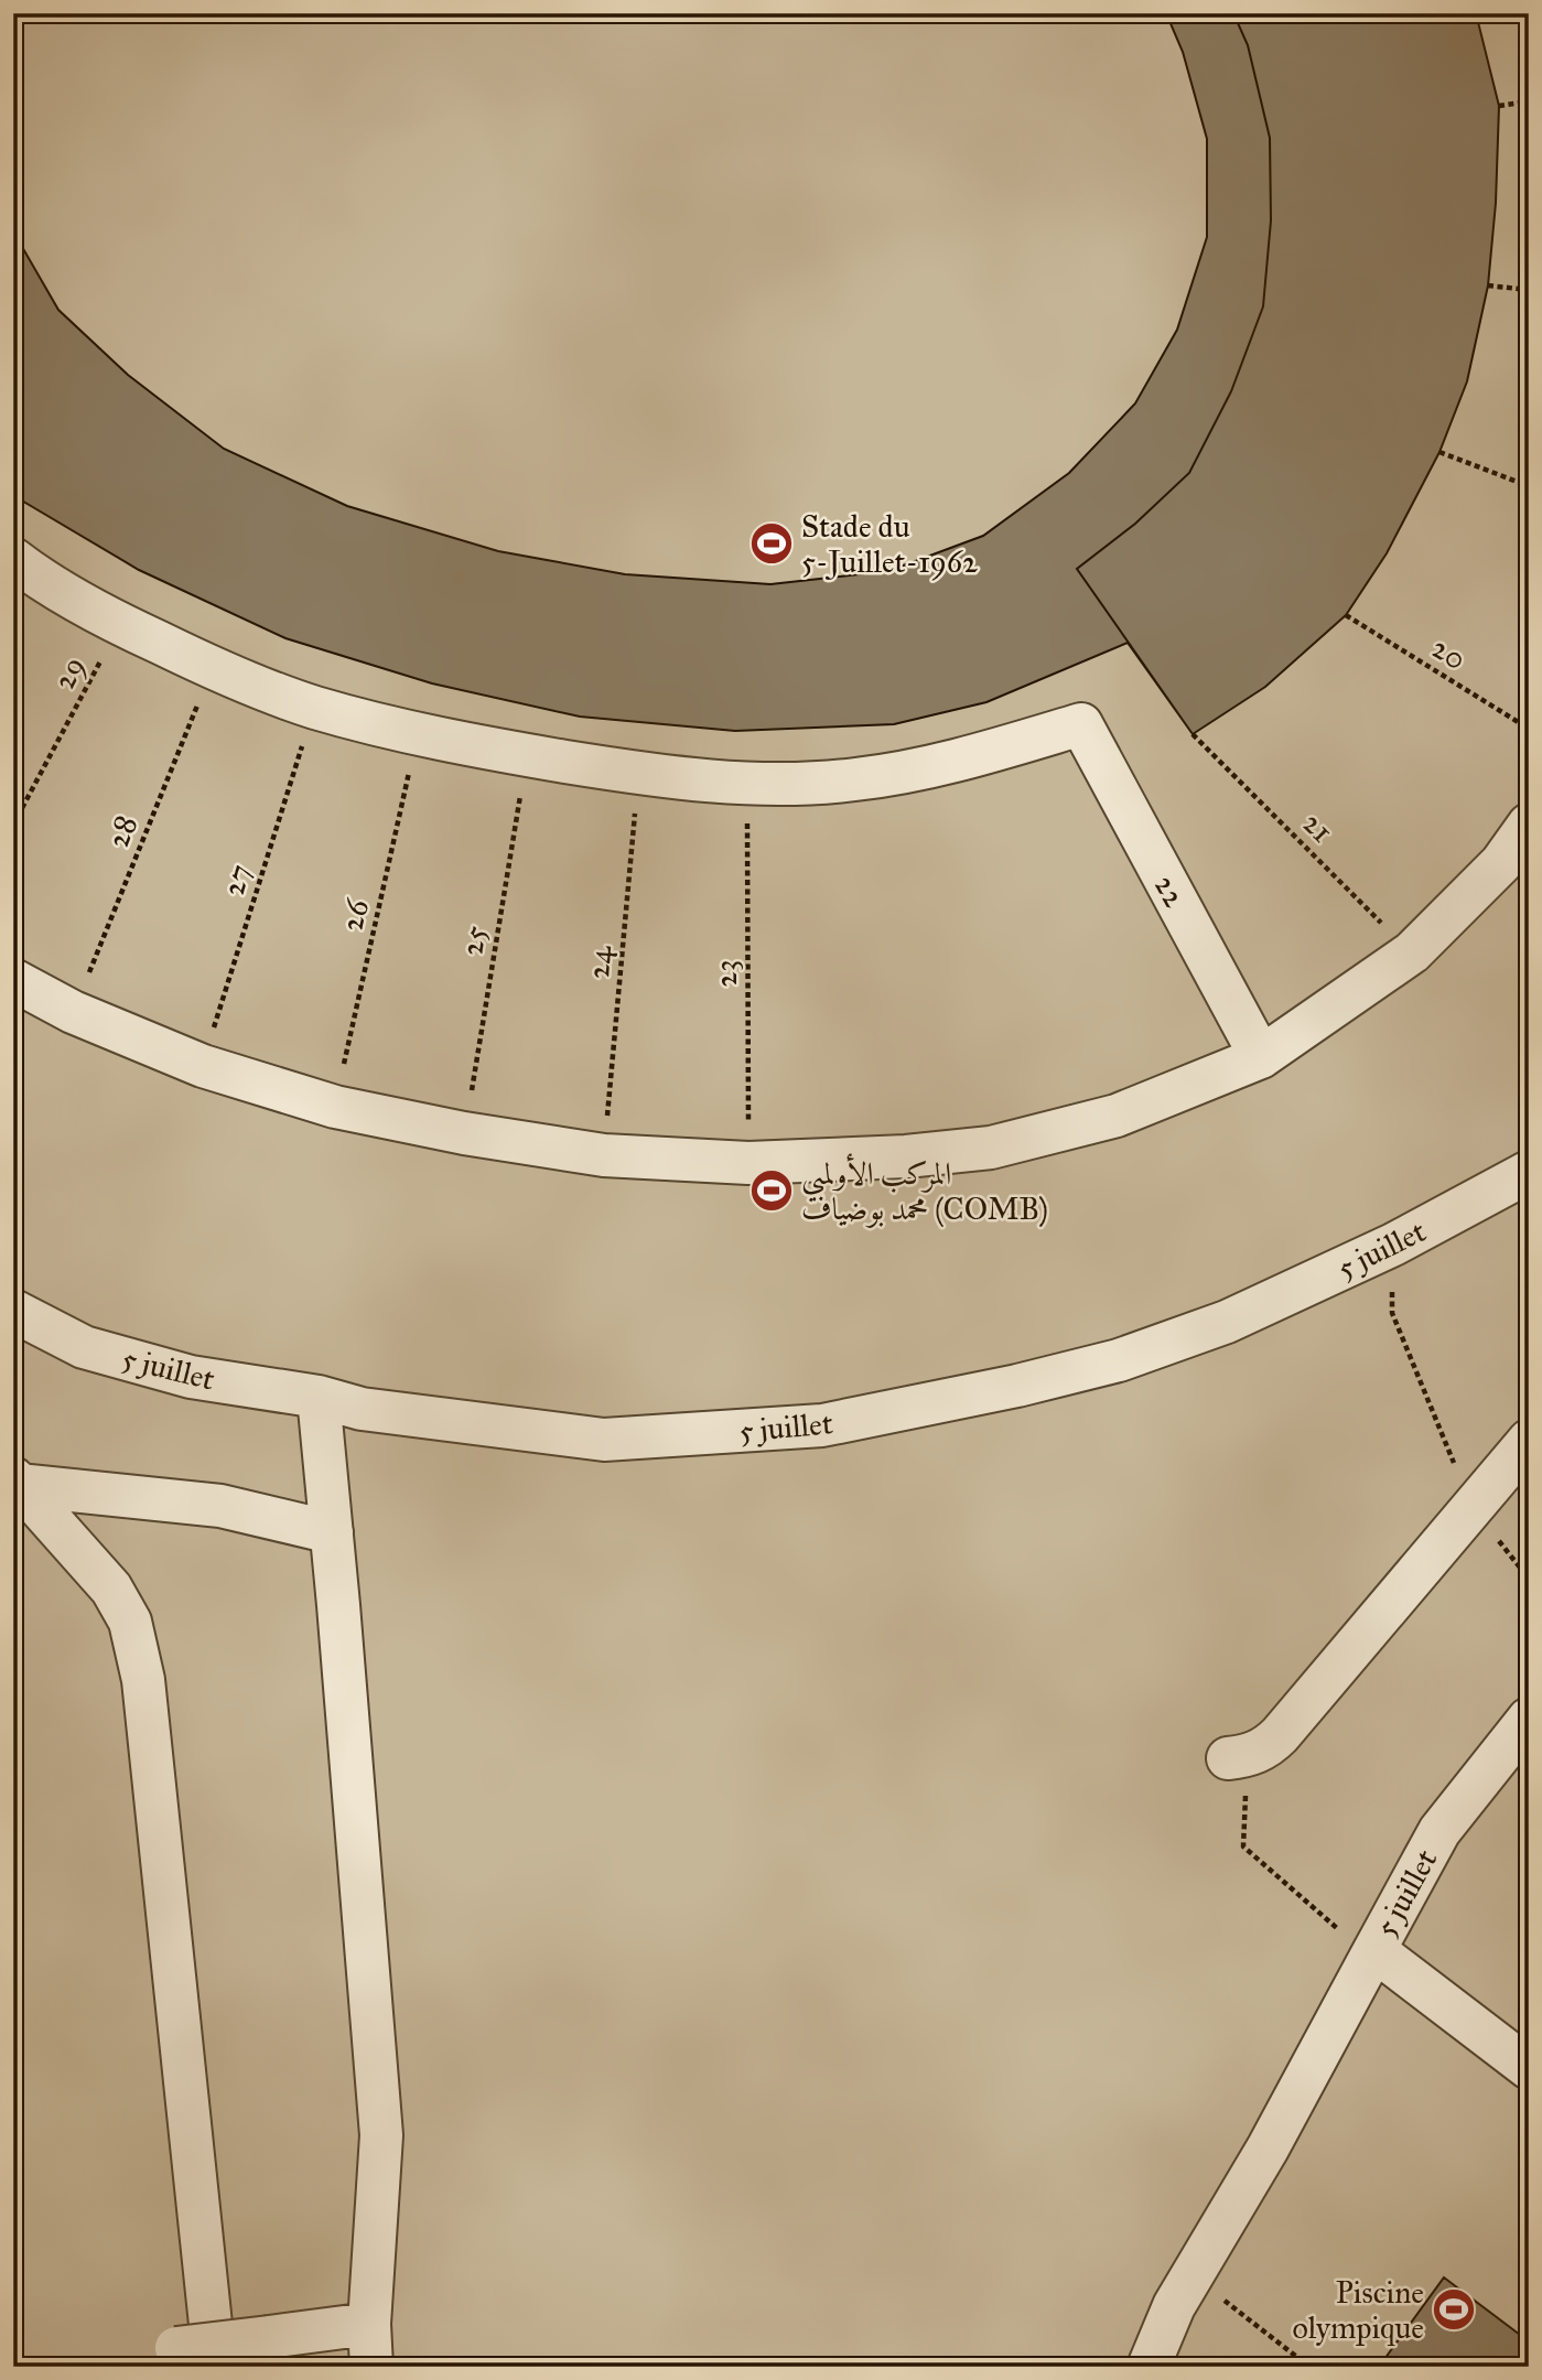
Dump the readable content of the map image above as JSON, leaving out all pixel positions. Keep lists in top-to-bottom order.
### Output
{
  "streets": {
    "lane": ["22", "5 juillet"],
    "path": [
      "20",
      "29",
      "21",
      "28",
      "27",
      "26",
      "25",
      "24",
      "23"
    ]
  },
  "crossings": [
    ["22", "23"]
  ],
  "places": {
    "sports": ["Stade du 5-Juillet-1962", "المركب الأولمبي محمد بوضياف (COMB)", "Piscine olympique"]
  }
}
